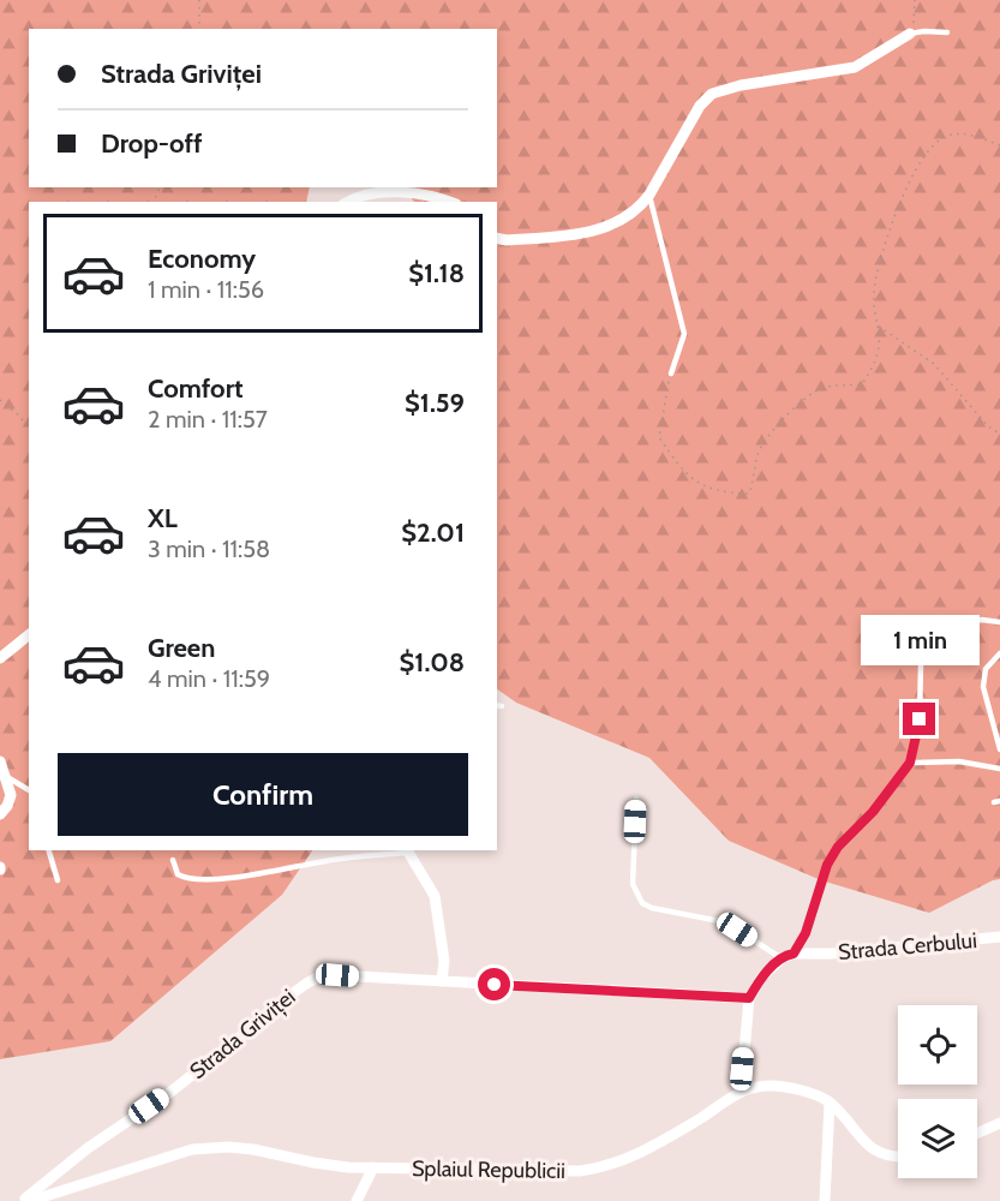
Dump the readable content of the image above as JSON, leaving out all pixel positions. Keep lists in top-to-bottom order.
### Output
{
  "streets": {
    "street": ["Strada Cerbului", "Strada Griviței", "Splaiul Republicii"]
  },
  "crossings": [
    ["Strada Cerbului", "Strada Griviței"]
  ],
  "page": {
    "banner": ["Strada Griviței", "Drop-off"],
    "list": [
      {
        "name": "Economy",
        "note": "1 min · 11:56",
        "value": "$1.18"
      },
      {
        "name": "Comfort",
        "note": "2 min · 11:57",
        "value": "$1.59"
      },
      {
        "name": "XL",
        "note": "3 min · 11:58",
        "value": "$2.01"
      },
      {
        "name": "Green",
        "note": "4 min · 11:59",
        "value": "$1.08"
      }
    ],
    "bubble": "1 min",
    "buttons": "Confirm"
  }
}
